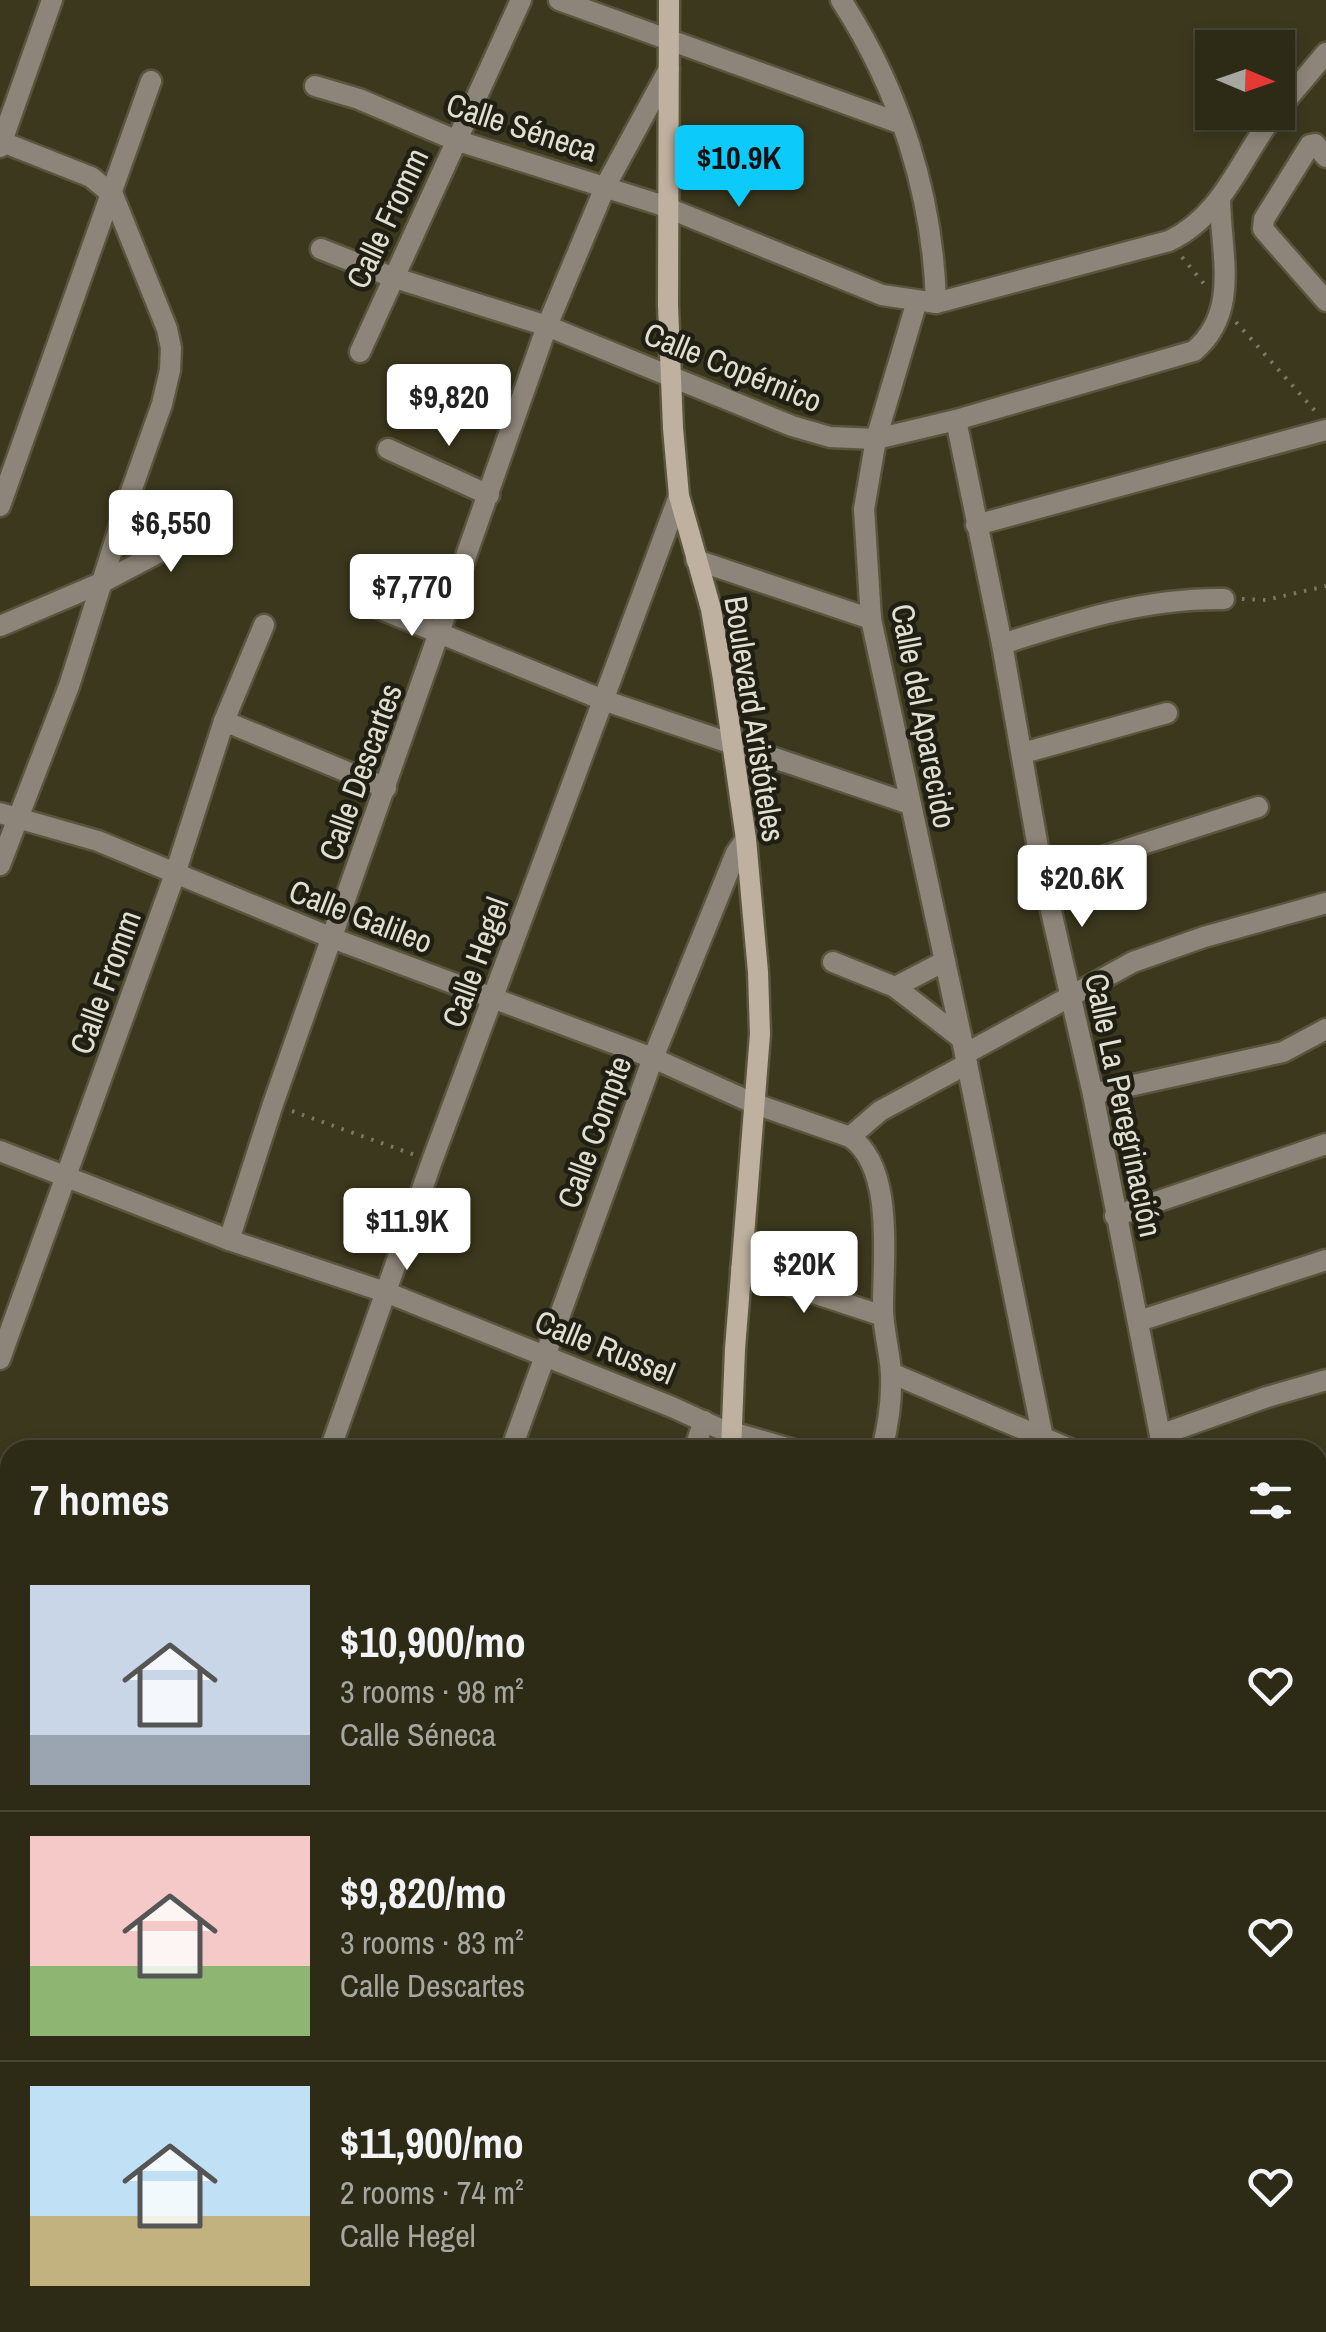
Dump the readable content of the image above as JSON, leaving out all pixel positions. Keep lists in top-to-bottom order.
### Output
{
  "streets": {
    "street": [
      "Calle Séneca",
      "Calle Fromm",
      "Calle Copérnico",
      "Calle del Aparecido",
      "Boulevard Aristóteles",
      "Calle Descartes",
      "Calle Galileo",
      "Calle Hegel",
      "Calle La Peregrinación",
      "Calle Compte",
      "Calle Russel"
    ]
  },
  "crossings": [
    ["Calle Séneca", "Calle Fromm"],
    ["Calle Séneca", "Calle del Aparecido"],
    ["Calle Séneca", "Boulevard Aristóteles"],
    ["Calle Séneca", "Calle Descartes"],
    ["Calle Fromm", "Calle Copérnico"],
    ["Calle Fromm", "Calle Galileo"],
    ["Calle Fromm", "Calle Russel"],
    ["Calle Copérnico", "Calle del Aparecido"],
    ["Calle Copérnico", "Boulevard Aristóteles"],
    ["Calle Copérnico", "Calle Descartes"],
    ["Calle Copérnico", "Calle La Peregrinación"],
    ["Boulevard Aristóteles", "Calle Descartes"],
    ["Boulevard Aristóteles", "Calle Galileo"],
    ["Boulevard Aristóteles", "Calle Hegel"],
    ["Boulevard Aristóteles", "Calle Compte"],
    ["Calle Descartes", "Calle Galileo"],
    ["Calle Descartes", "Calle Russel"],
    ["Calle Galileo", "Calle Hegel"],
    ["Calle Galileo", "Calle Compte"],
    ["Calle Hegel", "Calle Russel"],
    ["Calle Compte", "Calle Russel"]
  ],
  "north": "right",
  "page": {
    "price": [
      "$10.9K",
      "$9,820",
      "$6,550",
      "$7,770",
      "$20.6K",
      "$11.9K",
      "$20K"
    ],
    "heading": "7 homes",
    "list": [
      {
        "name": "$10,900/mo",
        "note": "3 rooms · 98 m² · Calle Séneca"
      },
      {
        "name": "$9,820/mo",
        "note": "3 rooms · 83 m² · Calle Descartes"
      },
      {
        "name": "$11,900/mo",
        "note": "2 rooms · 74 m² · Calle Hegel"
      }
    ]
  }
}
